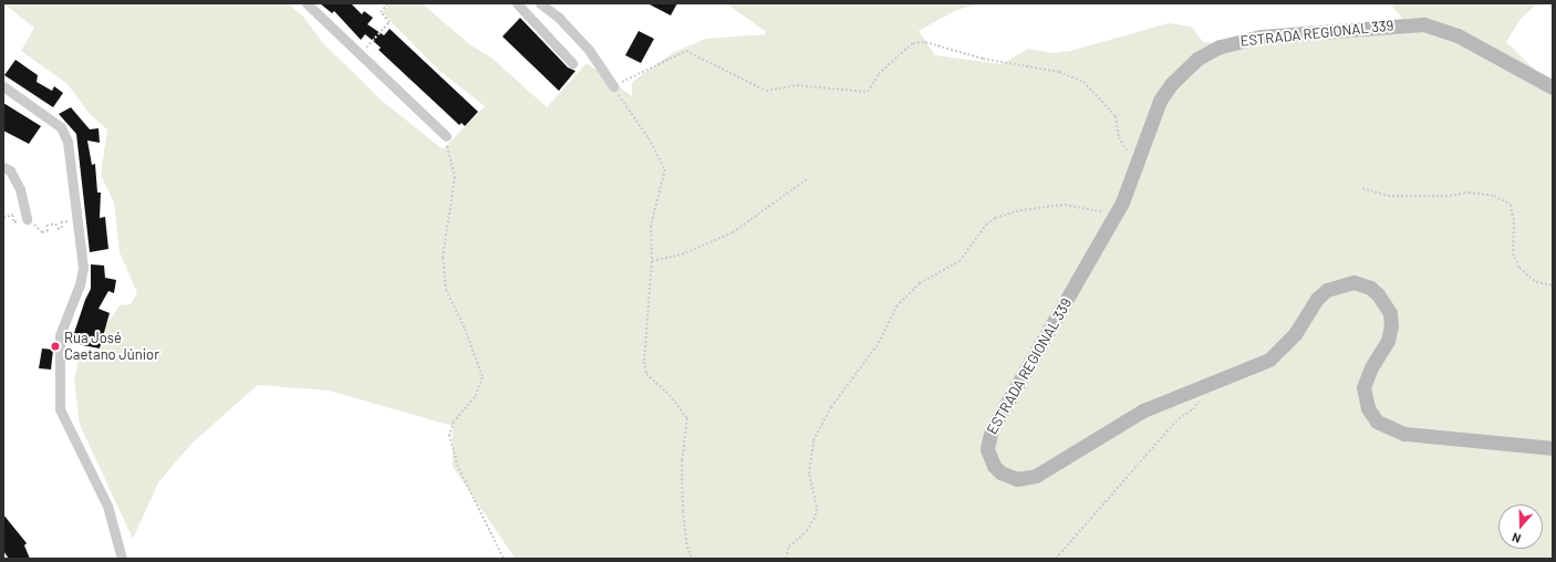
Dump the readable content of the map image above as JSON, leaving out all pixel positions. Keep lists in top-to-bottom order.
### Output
{
  "streets": {
    "main road": ["ESTRADA REGIONAL 339"]
  },
  "places": ["Rua José Caetano Júnior"],
  "north": "bottom"
}
